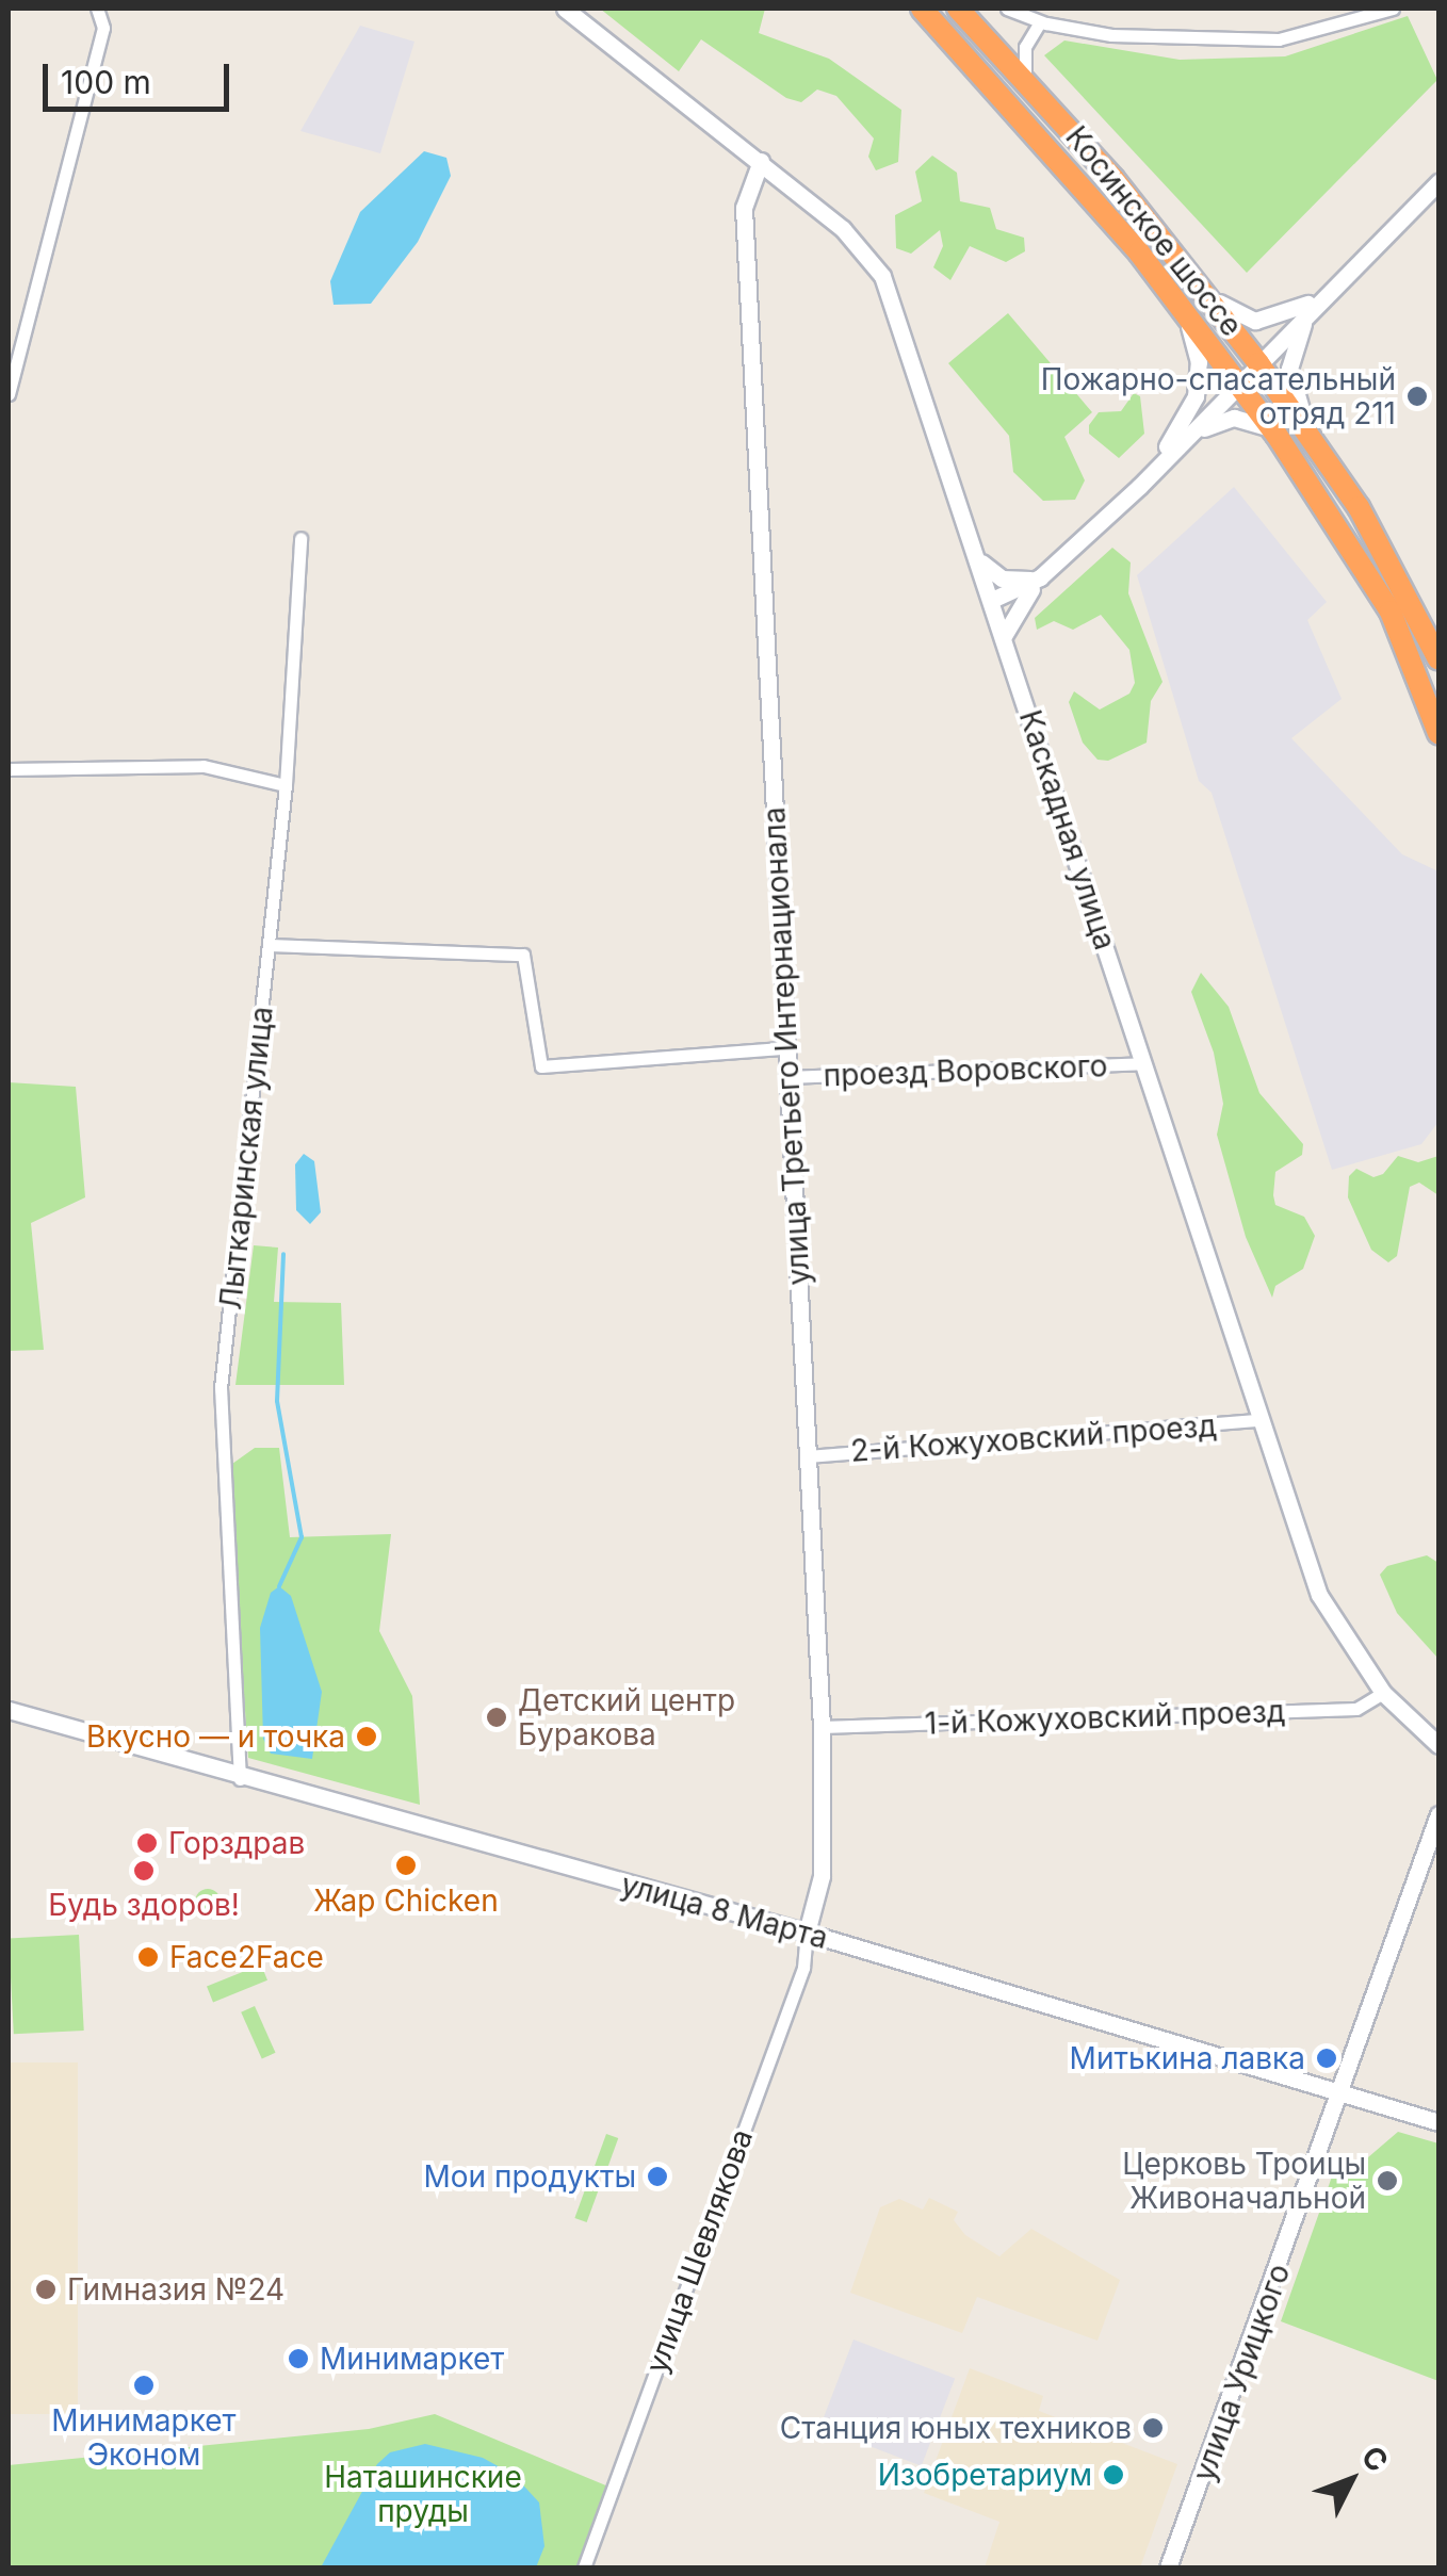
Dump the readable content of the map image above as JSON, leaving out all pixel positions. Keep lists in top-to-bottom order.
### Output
{
  "streets": {
    "highway": ["Косинское шоссе"],
    "street": [
      "Каскадная улица",
      "улица Третьего Интернационала",
      "проезд Воровского",
      "Лыткаринская улица",
      "2-й Кожуховский проезд",
      "1-й Кожуховский проезд",
      "улица 8 Марта",
      "улица Шевлякова",
      "улица Урицкого"
    ]
  },
  "crossings": [
    ["Каскадная улица", "улица Третьего Интернационала"],
    ["Каскадная улица", "проезд Воровского"],
    ["Каскадная улица", "2-й Кожуховский проезд"],
    ["Каскадная улица", "1-й Кожуховский проезд"],
    ["улица Третьего Интернационала", "проезд Воровского"],
    ["улица Третьего Интернационала", "2-й Кожуховский проезд"],
    ["улица Третьего Интернационала", "1-й Кожуховский проезд"],
    ["улица Третьего Интернационала", "улица 8 Марта"],
    ["улица Третьего Интернационала", "улица Шевлякова"],
    ["Лыткаринская улица", "улица 8 Марта"],
    ["улица 8 Марта", "улица Шевлякова"],
    ["улица 8 Марта", "улица Урицкого"]
  ],
  "parks": ["Наташинские пруды"],
  "places": [
    "Пожарно-спасательный отряд 211",
    "Детский центр Буракова",
    "Вкусно — и точка",
    "Горздрав",
    "Жар Chicken",
    "Будь здоров!",
    "Face2Face",
    "Митькина лавка",
    "Мои продукты",
    "Церковь Троицы Живоначальной",
    "Гимназия №24",
    "Минимаркет",
    "Минимаркет Эконом",
    "Станция юных техников",
    "Изобретариум"
  ],
  "scale_bar": "100 m",
  "north": "top right"
}
